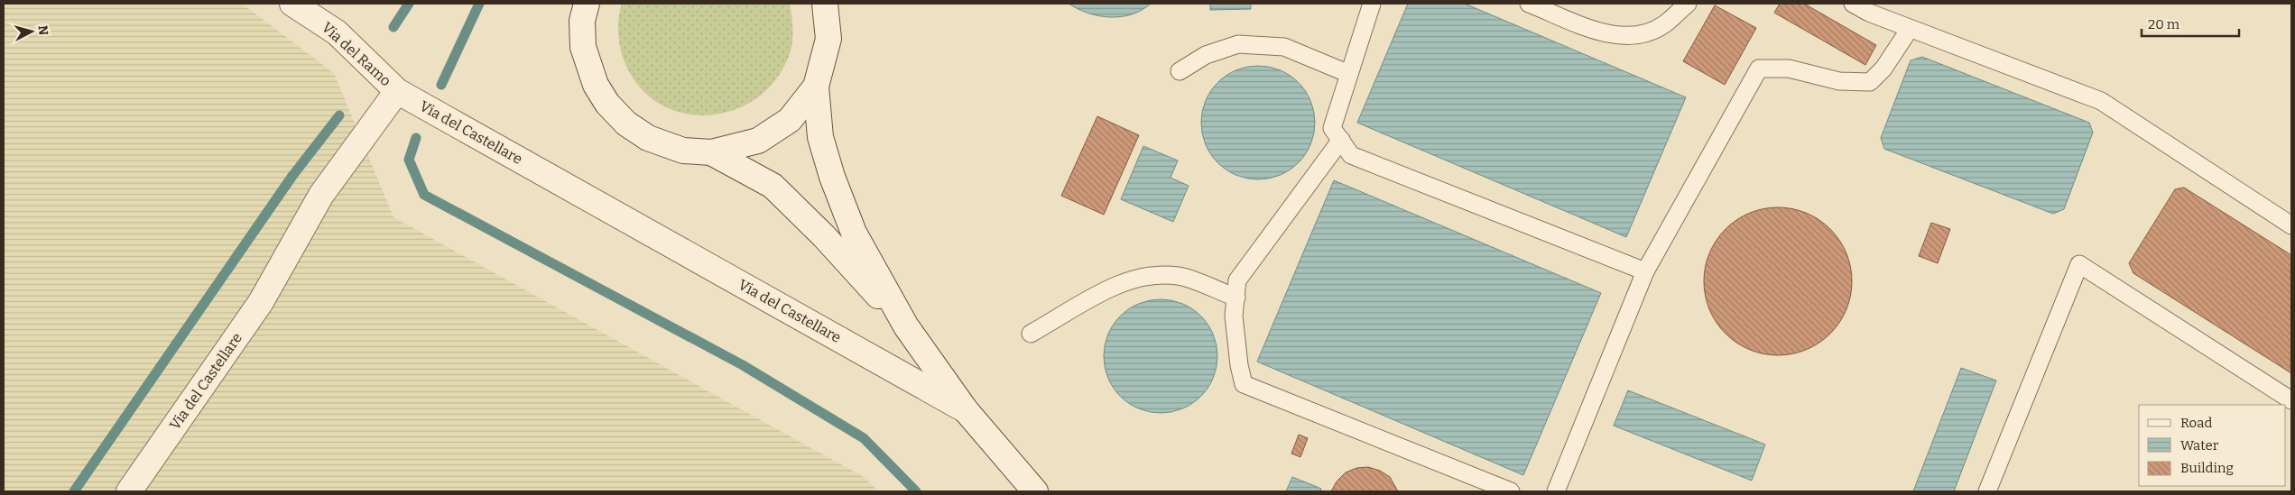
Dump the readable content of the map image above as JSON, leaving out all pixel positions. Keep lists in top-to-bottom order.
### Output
{
  "streets": {
    "street": ["Via del Ramo", "Via del Castellare"]
  },
  "crossings": [
    ["Via del Ramo", "Via del Castellare"]
  ],
  "legend": ["Road", "Water", "Building"],
  "scale_bar": "20 m",
  "north": "right"
}
